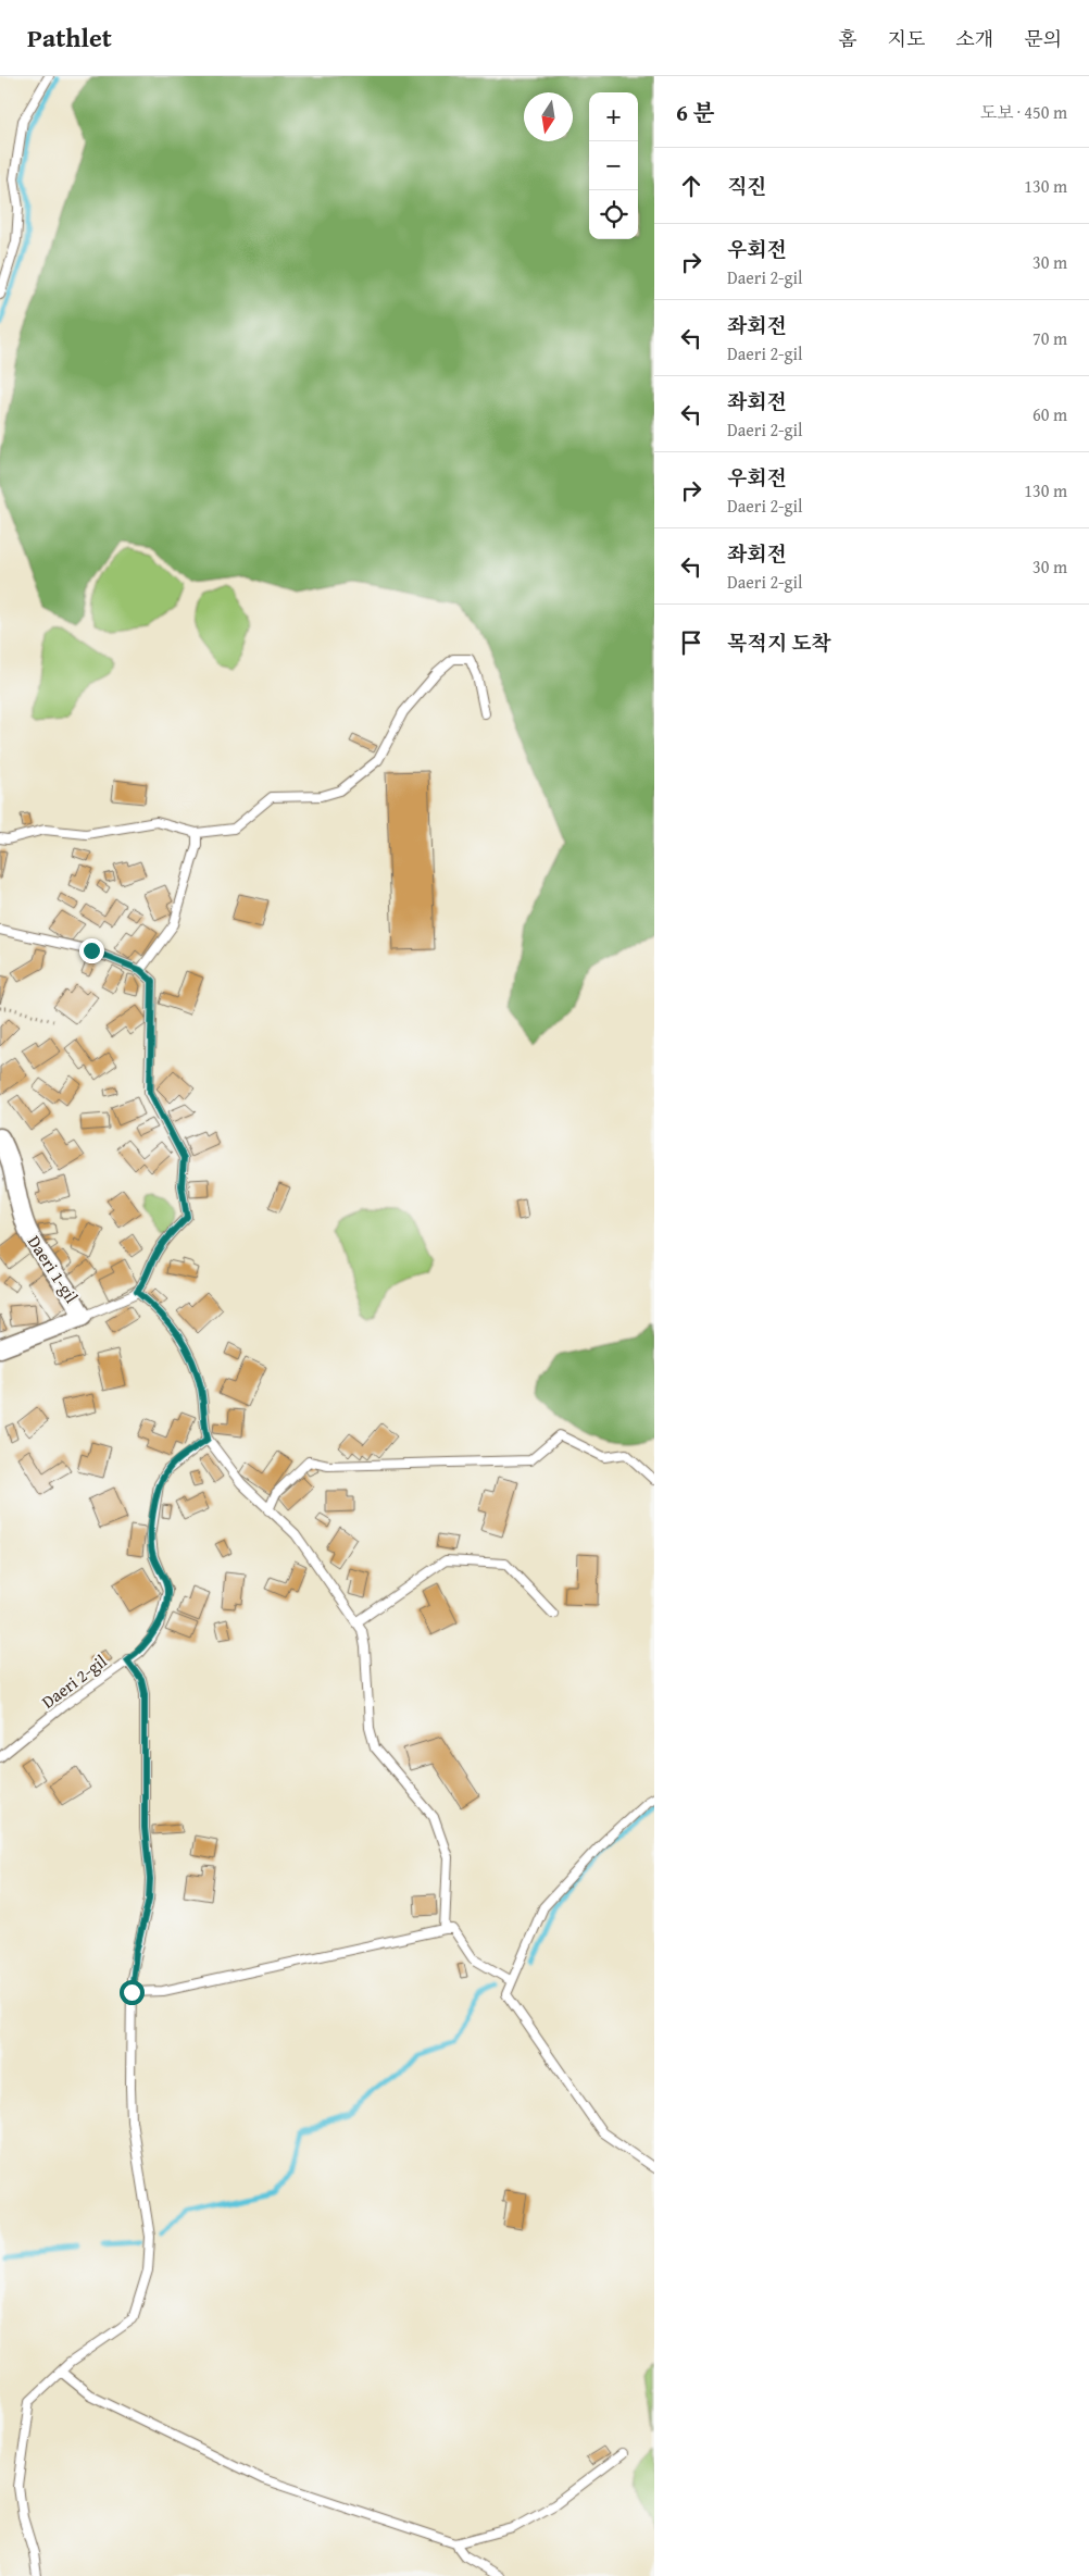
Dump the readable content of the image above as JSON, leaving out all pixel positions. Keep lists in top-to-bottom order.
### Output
{
  "streets": {
    "street": ["Daeri 1-gil"],
    "lane": ["Daeri 2-gil"]
  },
  "north": "bottom",
  "page": {
    "header": "Pathlet",
    "nav": [
      "홈",
      "지도",
      "소개",
      "문의"
    ],
    "heading": ["6 분", "도보 · 450 m"],
    "map_buttons": ["+", "−"],
    "list": [
      ["직진", "130 m"],
      ["우회전", "Daeri 2-gil", "30 m"],
      ["좌회전", "Daeri 2-gil", "70 m"],
      ["좌회전", "Daeri 2-gil", "60 m"],
      ["우회전", "Daeri 2-gil", "130 m"],
      ["좌회전", "Daeri 2-gil", "30 m"],
      "목적지 도착"
    ]
  }
}
